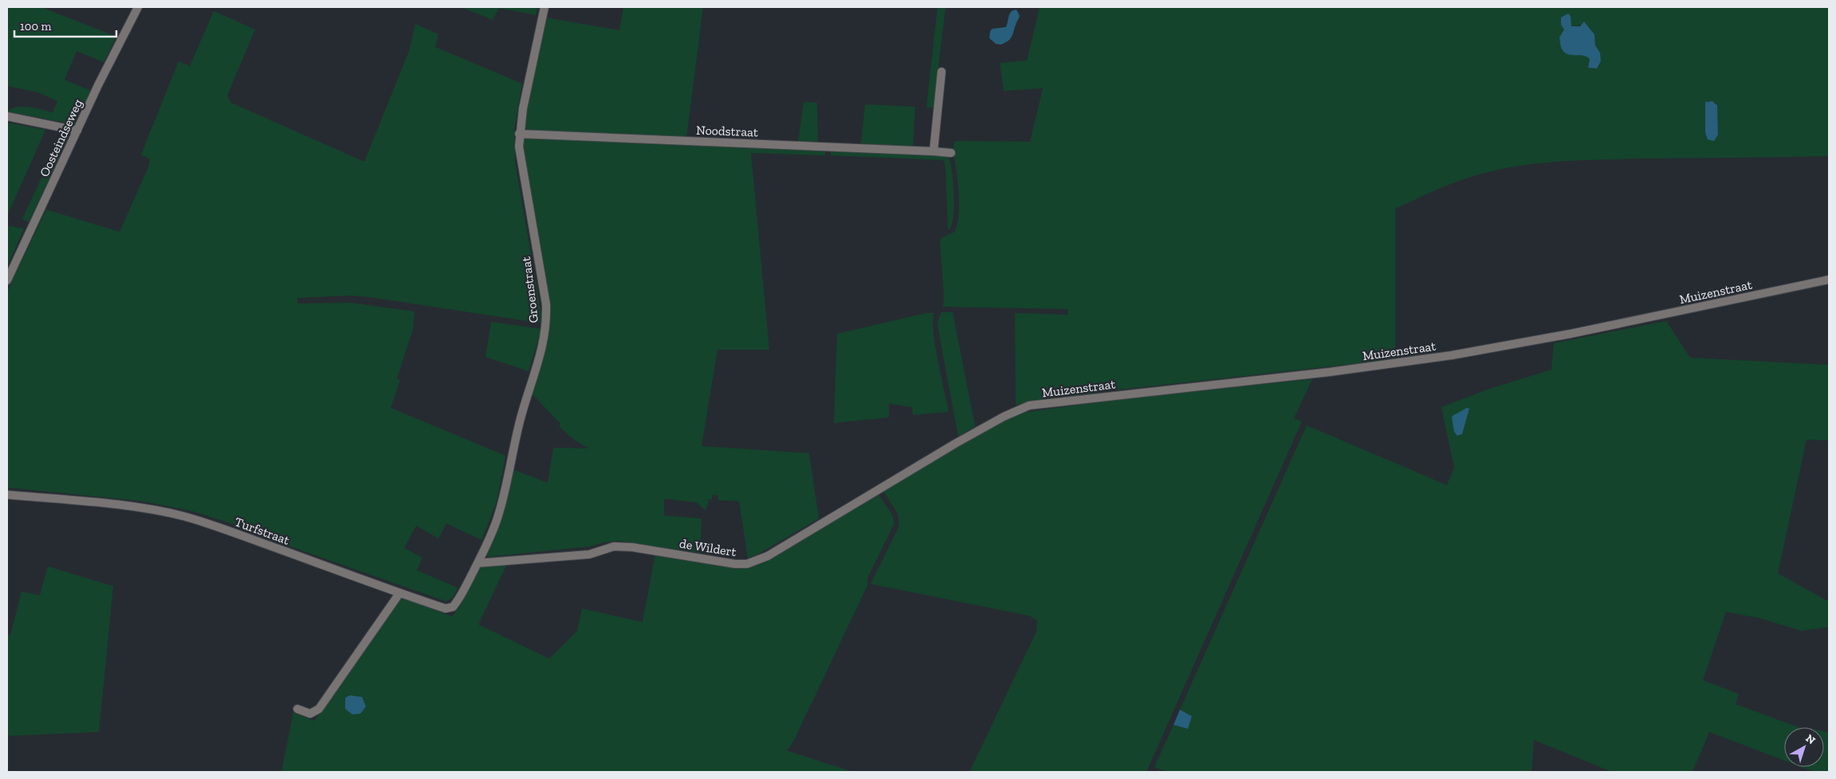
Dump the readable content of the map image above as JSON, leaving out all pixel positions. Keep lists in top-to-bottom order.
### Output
{
  "streets": {
    "street": [
      "Noodstraat",
      "Oosteindseweg",
      "Groenstraat",
      "Muizenstraat",
      "Turfstraat",
      "de Wildert"
    ]
  },
  "crossings": [
    ["Noodstraat", "Groenstraat"],
    ["Groenstraat", "Turfstraat"],
    ["Groenstraat", "de Wildert"],
    ["Muizenstraat", "de Wildert"],
    ["Turfstraat", "de Wildert"]
  ],
  "scale_bar": "100 m",
  "north": "top right"
}
